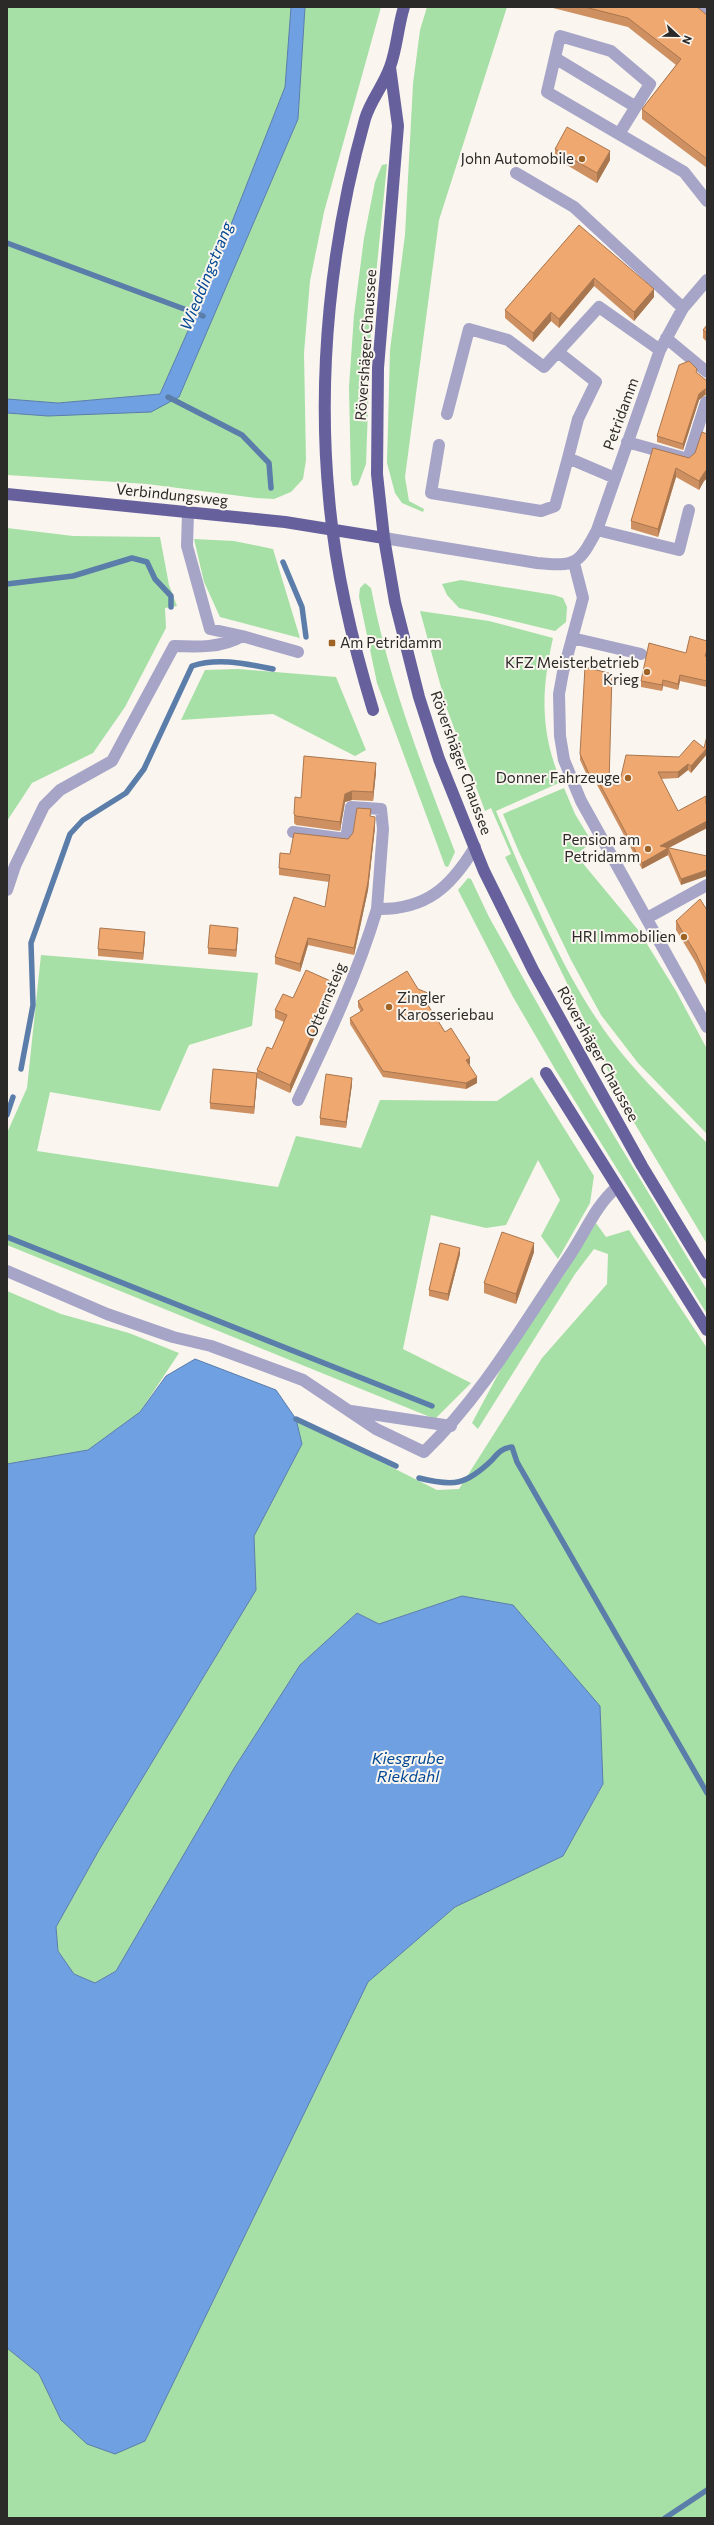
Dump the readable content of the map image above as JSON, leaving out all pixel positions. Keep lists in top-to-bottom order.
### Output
{
  "streets": {
    "main road": ["Rövershäger Chaussee", "Verbindungsweg"],
    "street": ["Petridamm", "Otternsteig"]
  },
  "crossings": [
    ["Rövershäger Chaussee", "Verbindungsweg"]
  ],
  "water": ["Wieddingstrang", "Kiesgrube Riekdahl"],
  "places": {
    "other": [
      "John Automobile",
      "KFZ Meisterbetrieb Krieg",
      "Donner Fahrzeuge",
      "Pension am Petridamm",
      "HRI Immobilien",
      "Zingler Karosseriebau"
    ],
    "transit": ["Am Petridamm"]
  },
  "north": "right"
}
